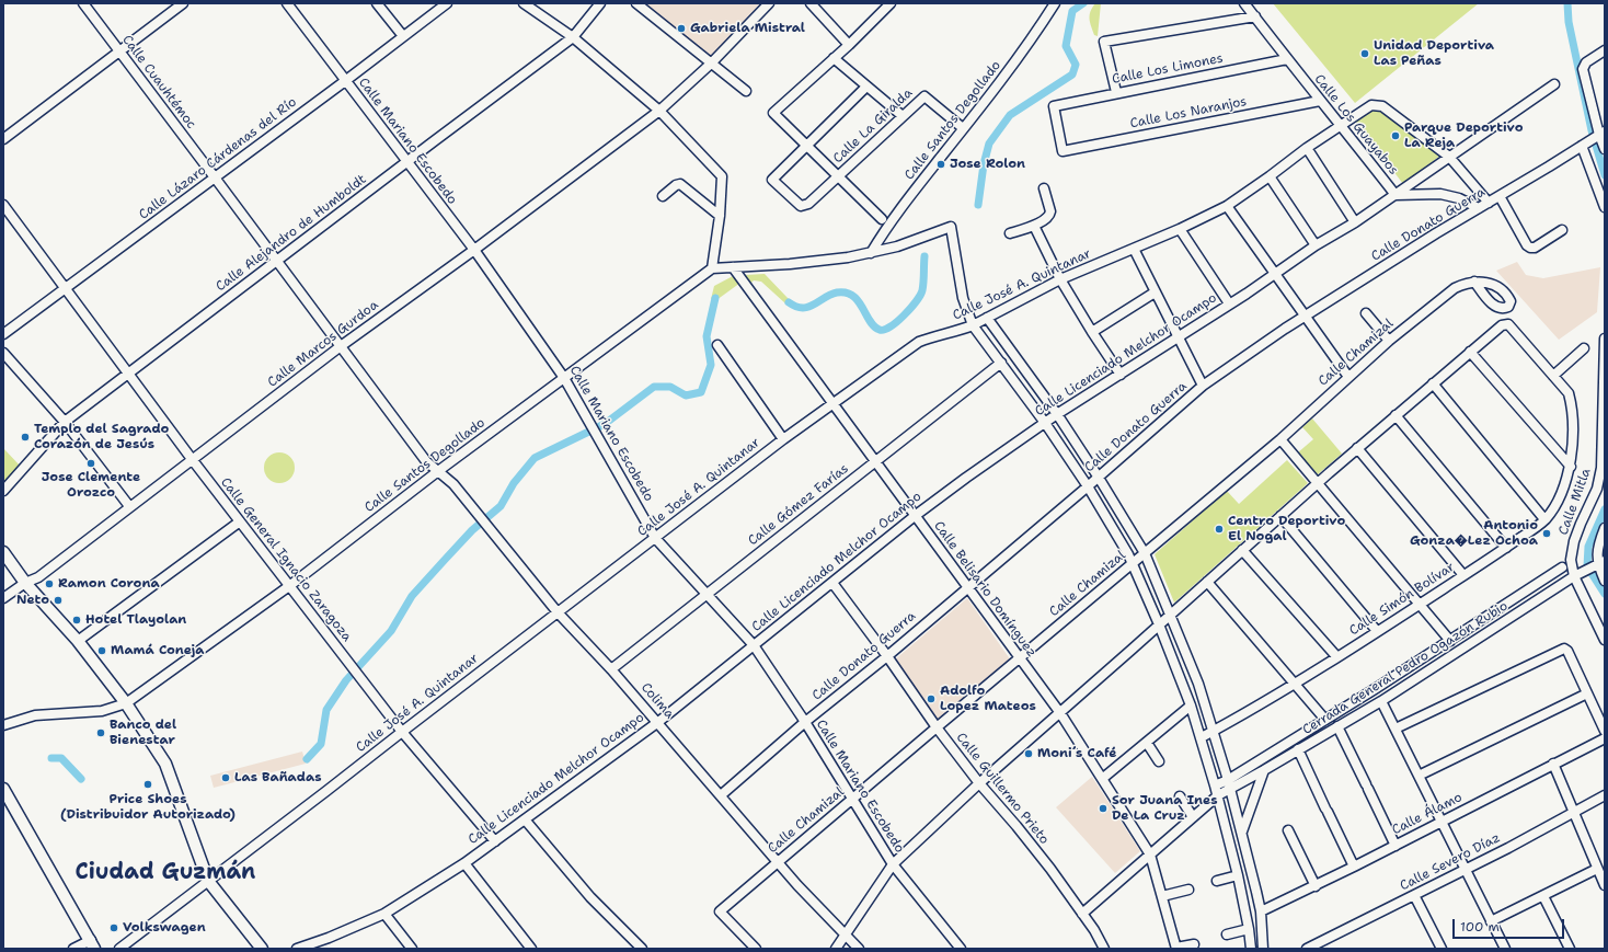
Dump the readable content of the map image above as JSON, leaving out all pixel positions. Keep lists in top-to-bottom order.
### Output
{
  "streets": {
    "street": [
      "Calle Los Limones",
      "Calle Cuauhtémoc",
      "Calle Los Naranjos",
      "Calle Santos Degollado",
      "Calle Los Guayabos",
      "Calle La Giralda",
      "Calle Mariano Escobedo",
      "Calle Lázaro Cárdenas del Río",
      "Calle Donato Guerra",
      "Calle Alejandro de Humboldt",
      "Calle José A. Quintanar",
      "Calle Marcos Gurdoa",
      "Calle Chamizal",
      "Calle Licenciado Melchor Ocampo",
      "Calle Mitla",
      "Calle Gómez Farías",
      "Calle General Ignacio Zaragoza",
      "Calle Belisario Domínguez",
      "Calle Simón Bolívar",
      "Cerrada General Pedro Ogazón Rubio",
      "Colima",
      "Calle Guillermo Prieto",
      "Calle Álamo",
      "Calle Severo Díaz"
    ]
  },
  "crossings": [
    ["Calle Los Limones", "Calle Los Naranjos"],
    ["Calle Los Limones", "Calle Los Guayabos"],
    ["Calle Cuauhtémoc", "Calle Lázaro Cárdenas del Río"],
    ["Calle Cuauhtémoc", "Calle Alejandro de Humboldt"],
    ["Calle Cuauhtémoc", "Calle Marcos Gurdoa"],
    ["Calle Cuauhtémoc", "Colima"],
    ["Calle Los Naranjos", "Calle Los Guayabos"],
    ["Calle Santos Degollado", "Calle La Giralda"],
    ["Calle Santos Degollado", "Calle Mariano Escobedo"],
    ["Calle Santos Degollado", "Calle General Ignacio Zaragoza"],
    ["Calle Santos Degollado", "Colima"],
    ["Calle Los Guayabos", "Calle Donato Guerra"],
    ["Calle Los Guayabos", "Calle José A. Quintanar"],
    ["Calle Los Guayabos", "Calle Licenciado Melchor Ocampo"],
    ["Calle Mariano Escobedo", "Calle Lázaro Cárdenas del Río"],
    ["Calle Mariano Escobedo", "Calle Donato Guerra"],
    ["Calle Mariano Escobedo", "Calle Alejandro de Humboldt"],
    ["Calle Mariano Escobedo", "Calle José A. Quintanar"],
    ["Calle Mariano Escobedo", "Calle Marcos Gurdoa"],
    ["Calle Mariano Escobedo", "Calle Chamizal"],
    ["Calle Mariano Escobedo", "Calle Licenciado Melchor Ocampo"],
    ["Calle Mariano Escobedo", "Calle Gómez Farías"],
    ["Calle Lázaro Cárdenas del Río", "Calle General Ignacio Zaragoza"],
    ["Calle Donato Guerra", "Calle José A. Quintanar"],
    ["Calle Donato Guerra", "Calle Belisario Domínguez"],
    ["Calle Donato Guerra", "Colima"],
    ["Calle Donato Guerra", "Calle Guillermo Prieto"],
    ["Calle Alejandro de Humboldt", "Calle General Ignacio Zaragoza"],
    ["Calle José A. Quintanar", "Calle Licenciado Melchor Ocampo"],
    ["Calle José A. Quintanar", "Calle General Ignacio Zaragoza"],
    ["Calle José A. Quintanar", "Calle Belisario Domínguez"],
    ["Calle José A. Quintanar", "Colima"],
    ["Calle Marcos Gurdoa", "Calle General Ignacio Zaragoza"],
    ["Calle Marcos Gurdoa", "Colima"],
    ["Calle Chamizal", "Calle Belisario Domínguez"],
    ["Calle Chamizal", "Colima"],
    ["Calle Chamizal", "Calle Guillermo Prieto"],
    ["Calle Licenciado Melchor Ocampo", "Calle General Ignacio Zaragoza"],
    ["Calle Licenciado Melchor Ocampo", "Calle Belisario Domínguez"],
    ["Calle Licenciado Melchor Ocampo", "Colima"],
    ["Calle Licenciado Melchor Ocampo", "Calle Guillermo Prieto"],
    ["Calle Mitla", "Cerrada General Pedro Ogazón Rubio"],
    ["Calle Gómez Farías", "Calle Belisario Domínguez"],
    ["Calle Gómez Farías", "Colima"],
    ["Calle Belisario Domínguez", "Cerrada General Pedro Ogazón Rubio"],
    ["Cerrada General Pedro Ogazón Rubio", "Calle Guillermo Prieto"]
  ],
  "districts": ["Ciudad Guzmán"],
  "places": [
    "Gabriela Mistral",
    "Unidad Deportiva Las Peñas",
    "Parque Deportivo La Reja",
    "Jose Rolon",
    "Templo del Sagrado Corazón de Jesús",
    "Jose Clemente Orozco",
    "Centro Deportivo El Nogal",
    "Antonio Gonza�Lez Ochoa",
    "Ramon Corona",
    "Neto",
    "Hotel Tlayolan",
    "Mamá Coneja",
    "Adolfo Lopez Mateos",
    "Banco del Bienestar",
    "Moni´s Café",
    "Las Bañadas",
    "Price Shoes (Distribuidor Autorizado)",
    "Sor Juana Ines De La Cruz",
    "Volkswagen"
  ],
  "scale_bar": "100 m"
}
